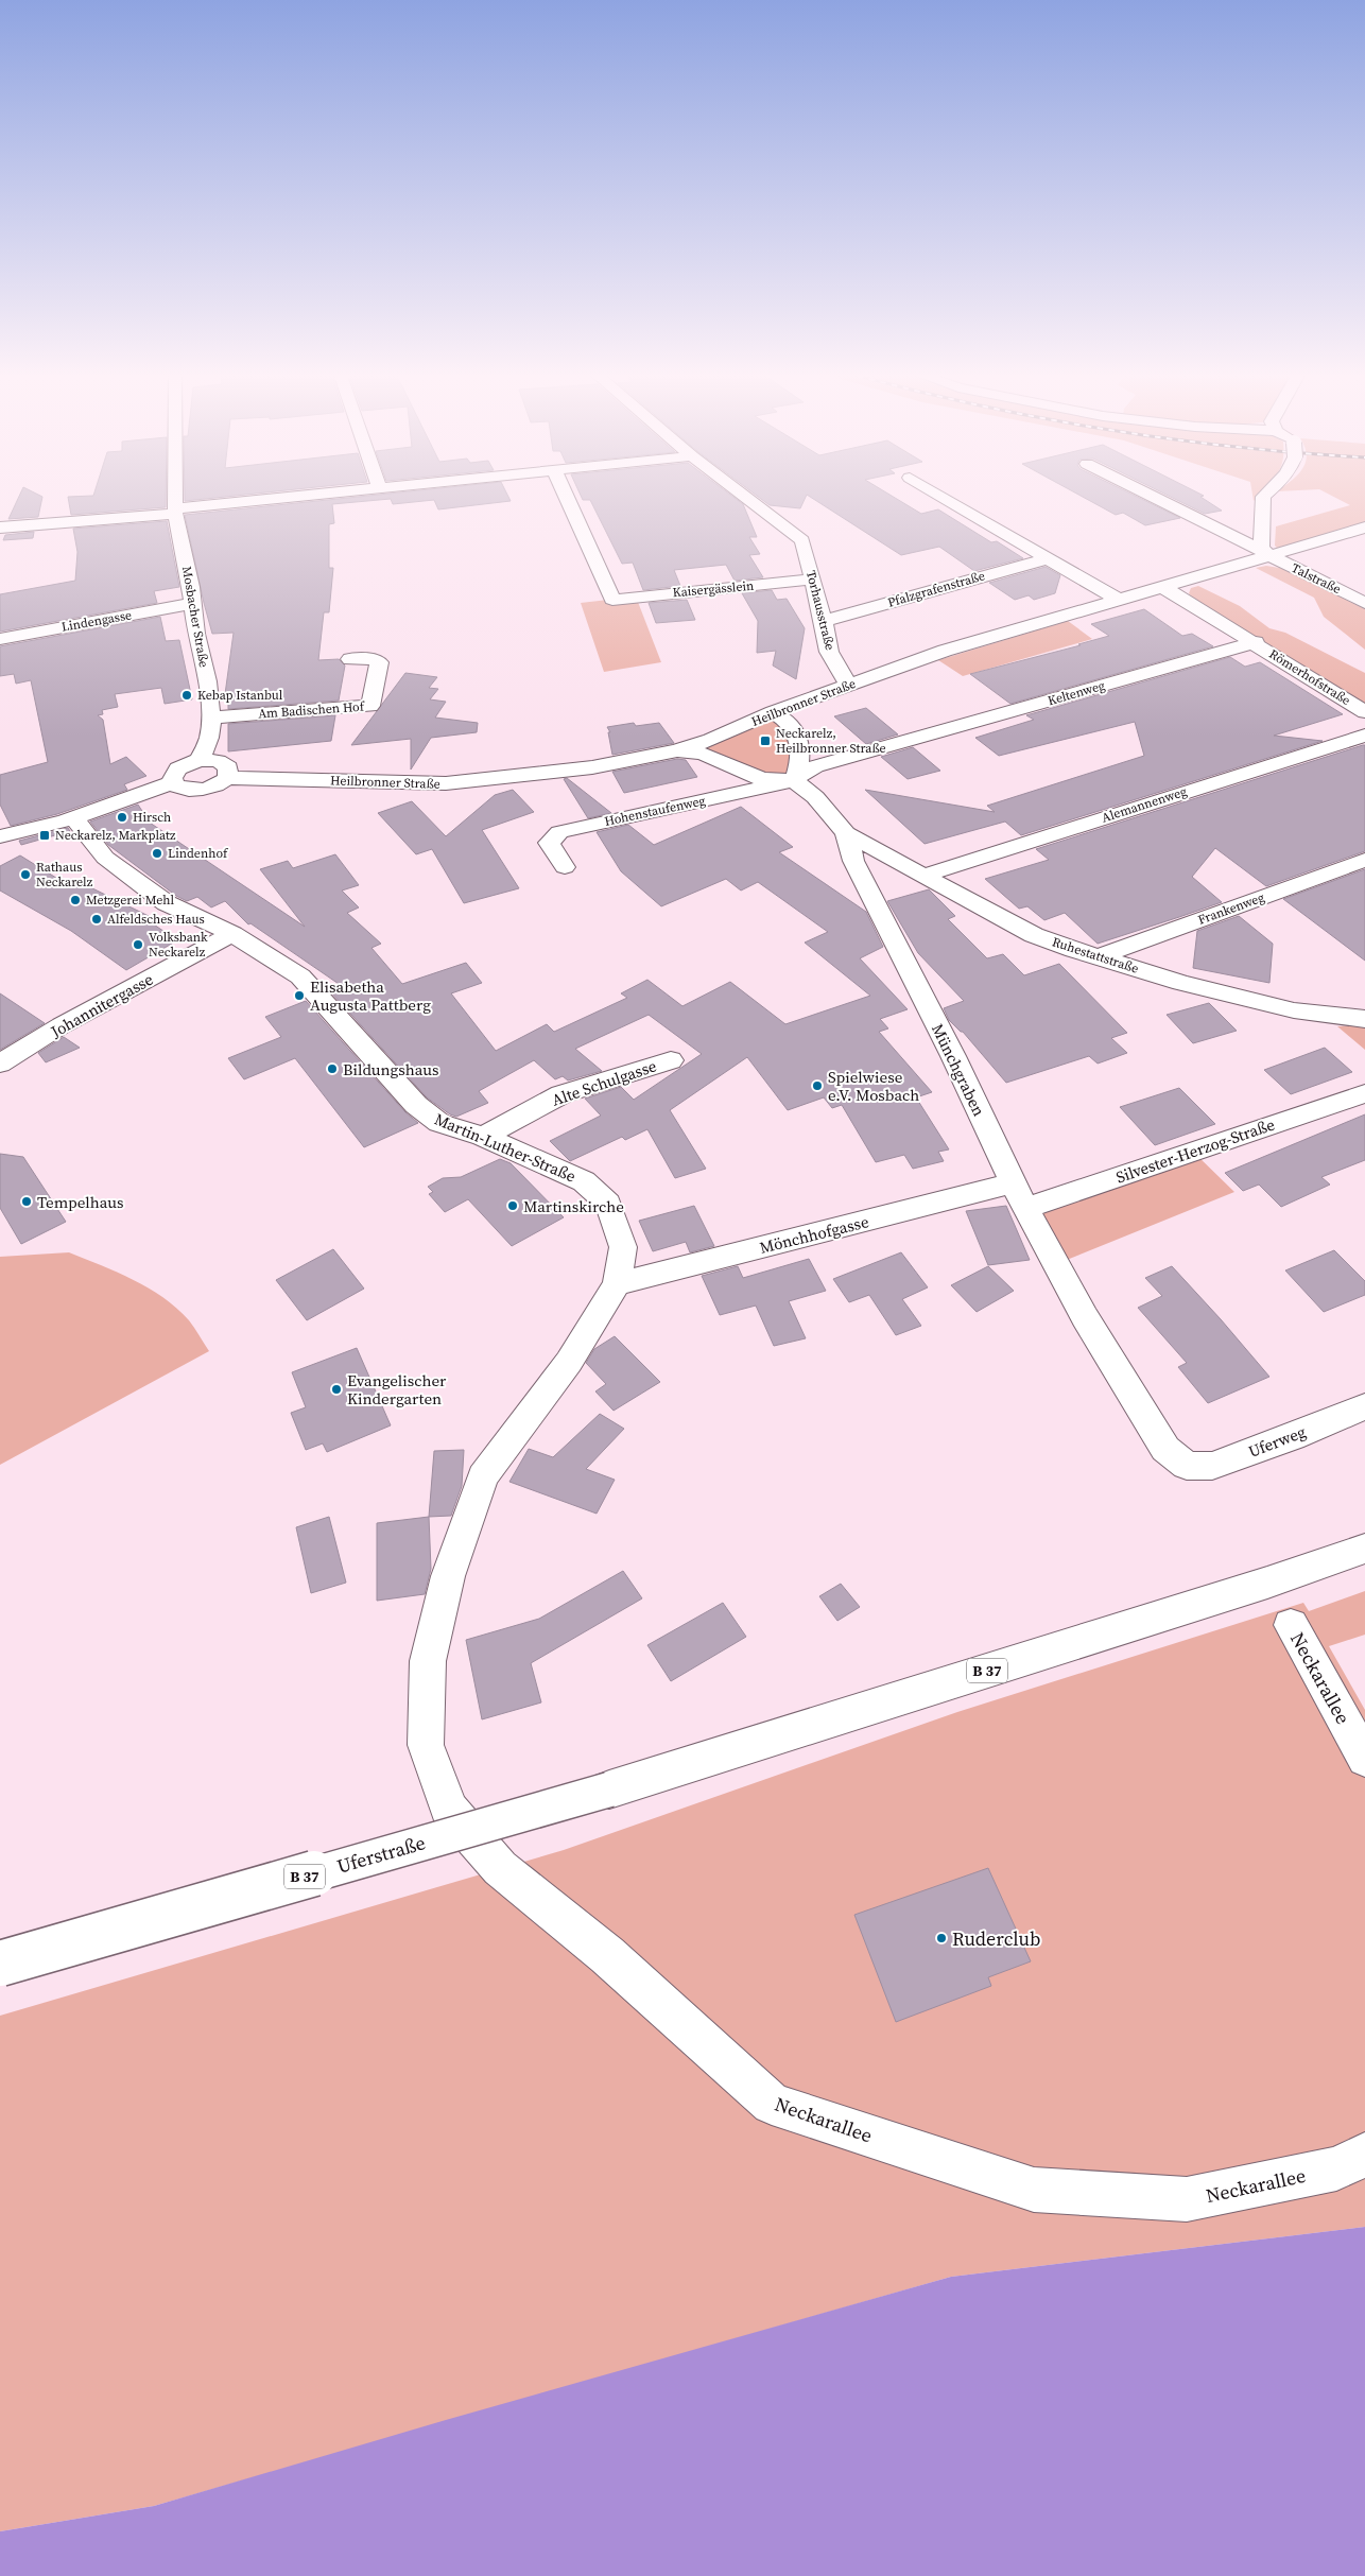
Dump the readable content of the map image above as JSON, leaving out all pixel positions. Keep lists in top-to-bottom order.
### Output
{
  "streets": {
    "street": [
      "Talstraße",
      "Kaisergässlein",
      "Pfalzgrafenstraße",
      "Torhausstraße",
      "Mosbacher Straße",
      "Lindengasse",
      "Römerhofstraße",
      "Keltenweg",
      "Heilbronner Straße",
      "Am Badischen Hof",
      "Alemannenweg",
      "Hohenstaufenweg",
      "Frankenweg",
      "Ruhestattstraße",
      "Johannitergasse",
      "Münchgraben",
      "Alte Schulgasse",
      "Martin-Luther-Straße",
      "Silvester-Herzog-Straße",
      "Mönchhofgasse",
      "Uferweg",
      "B 37",
      "Neckarallee",
      "Uferstraße"
    ]
  },
  "crossings": [
    ["Talstraße", "Heilbronner Straße"],
    ["Kaisergässlein", "Torhausstraße"],
    ["Pfalzgrafenstraße", "Torhausstraße"],
    ["Torhausstraße", "Heilbronner Straße"],
    ["Mosbacher Straße", "Lindengasse"],
    ["Mosbacher Straße", "Am Badischen Hof"],
    ["Römerhofstraße", "Keltenweg"],
    ["Keltenweg", "Hohenstaufenweg"],
    ["Keltenweg", "Münchgraben"],
    ["Alemannenweg", "Ruhestattstraße"],
    ["Hohenstaufenweg", "Münchgraben"],
    ["Frankenweg", "Ruhestattstraße"],
    ["Ruhestattstraße", "Münchgraben"],
    ["Johannitergasse", "Martin-Luther-Straße"],
    ["Münchgraben", "Silvester-Herzog-Straße"],
    ["Münchgraben", "Mönchhofgasse"],
    ["Münchgraben", "Uferweg"],
    ["Alte Schulgasse", "Martin-Luther-Straße"],
    ["Martin-Luther-Straße", "Mönchhofgasse"],
    ["Martin-Luther-Straße", "Neckarallee"]
  ],
  "places": {
    "other": [
      "Kebap Istanbul",
      "Hirsch",
      "Lindenhof",
      "Rathaus Neckarelz",
      "Metzgerei Mehl",
      "Alfeldsches Haus",
      "Volksbank Neckarelz",
      "Elisabetha Augusta Pattberg",
      "Bildungshaus",
      "Spielwiese e.V. Mosbach",
      "Tempelhaus",
      "Martinskirche",
      "Evangelischer Kindergarten",
      "Ruderclub"
    ],
    "transit": ["Neckarelz, Heilbronner Straße", "Neckarelz, Markplatz"]
  }
}
